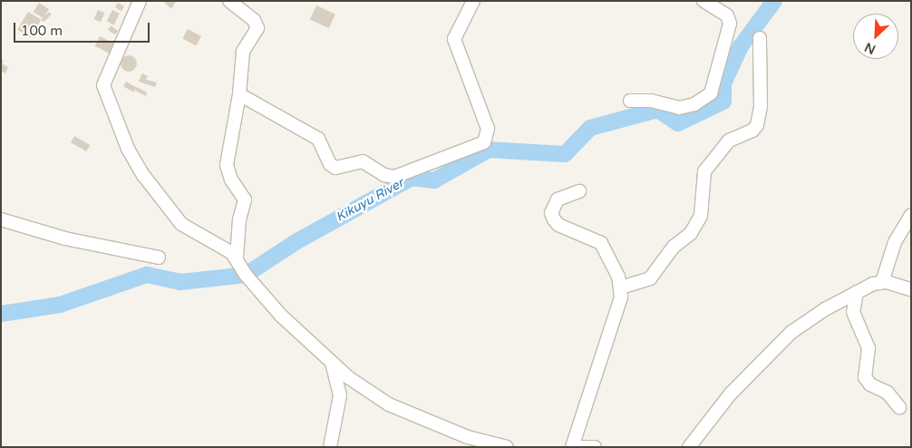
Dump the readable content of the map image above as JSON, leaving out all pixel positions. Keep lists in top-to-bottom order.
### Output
{
  "water": ["Kikuyu River"],
  "scale_bar": "100 m",
  "north": "bottom left"
}
